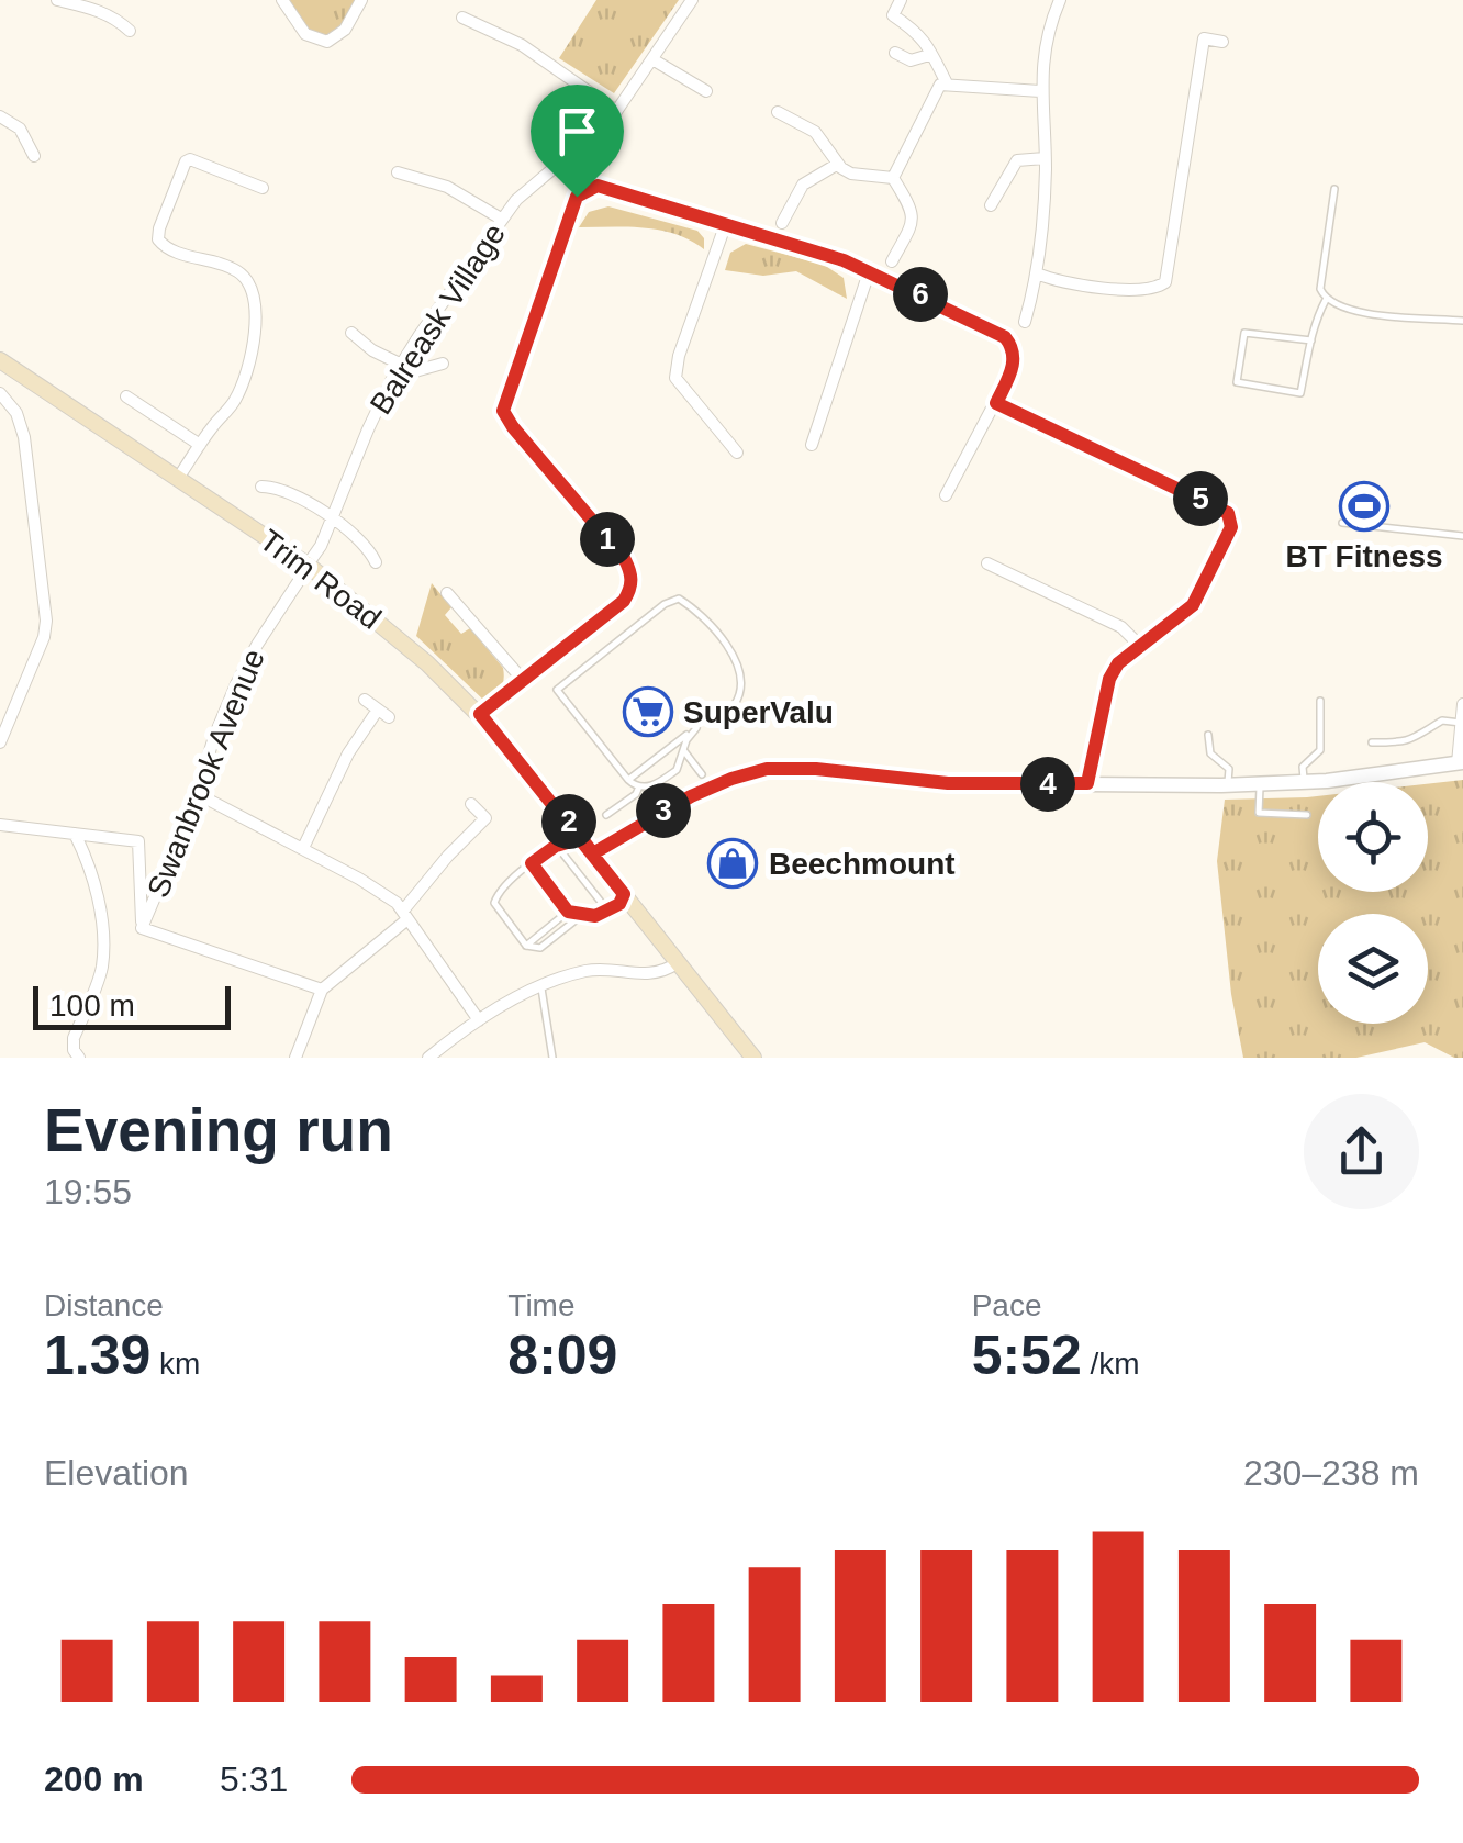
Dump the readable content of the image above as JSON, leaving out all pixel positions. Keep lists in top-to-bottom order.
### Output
{
  "streets": {
    "main road": ["Trim Road"],
    "street": ["Balreask Village", "Swanbrook Avenue"]
  },
  "crossings": [
    ["Balreask Village", "Trim Road"],
    ["Balreask Village", "Swanbrook Avenue"],
    ["Trim Road", "Swanbrook Avenue"]
  ],
  "places": {
    "sports": ["BT Fitness"],
    "supermarket": ["SuperValu"],
    "shop": ["Beechmount"]
  },
  "scale_bar": "100 m",
  "page": {
    "pins": [
      "6",
      "5",
      "1",
      "4",
      "3",
      "2"
    ],
    "scale": "100 m",
    "heading": ["Evening run", "19:55"],
    "stats": [
      ["Distance", "1.39 km"],
      ["Time", "8:09"],
      ["Pace", "5:52 /km"]
    ],
    "chart": ["Elevation", "230–238 m"],
    "list": [
      {
        "name": "200 m",
        "note": "5:31"
      }
    ]
  }
}
